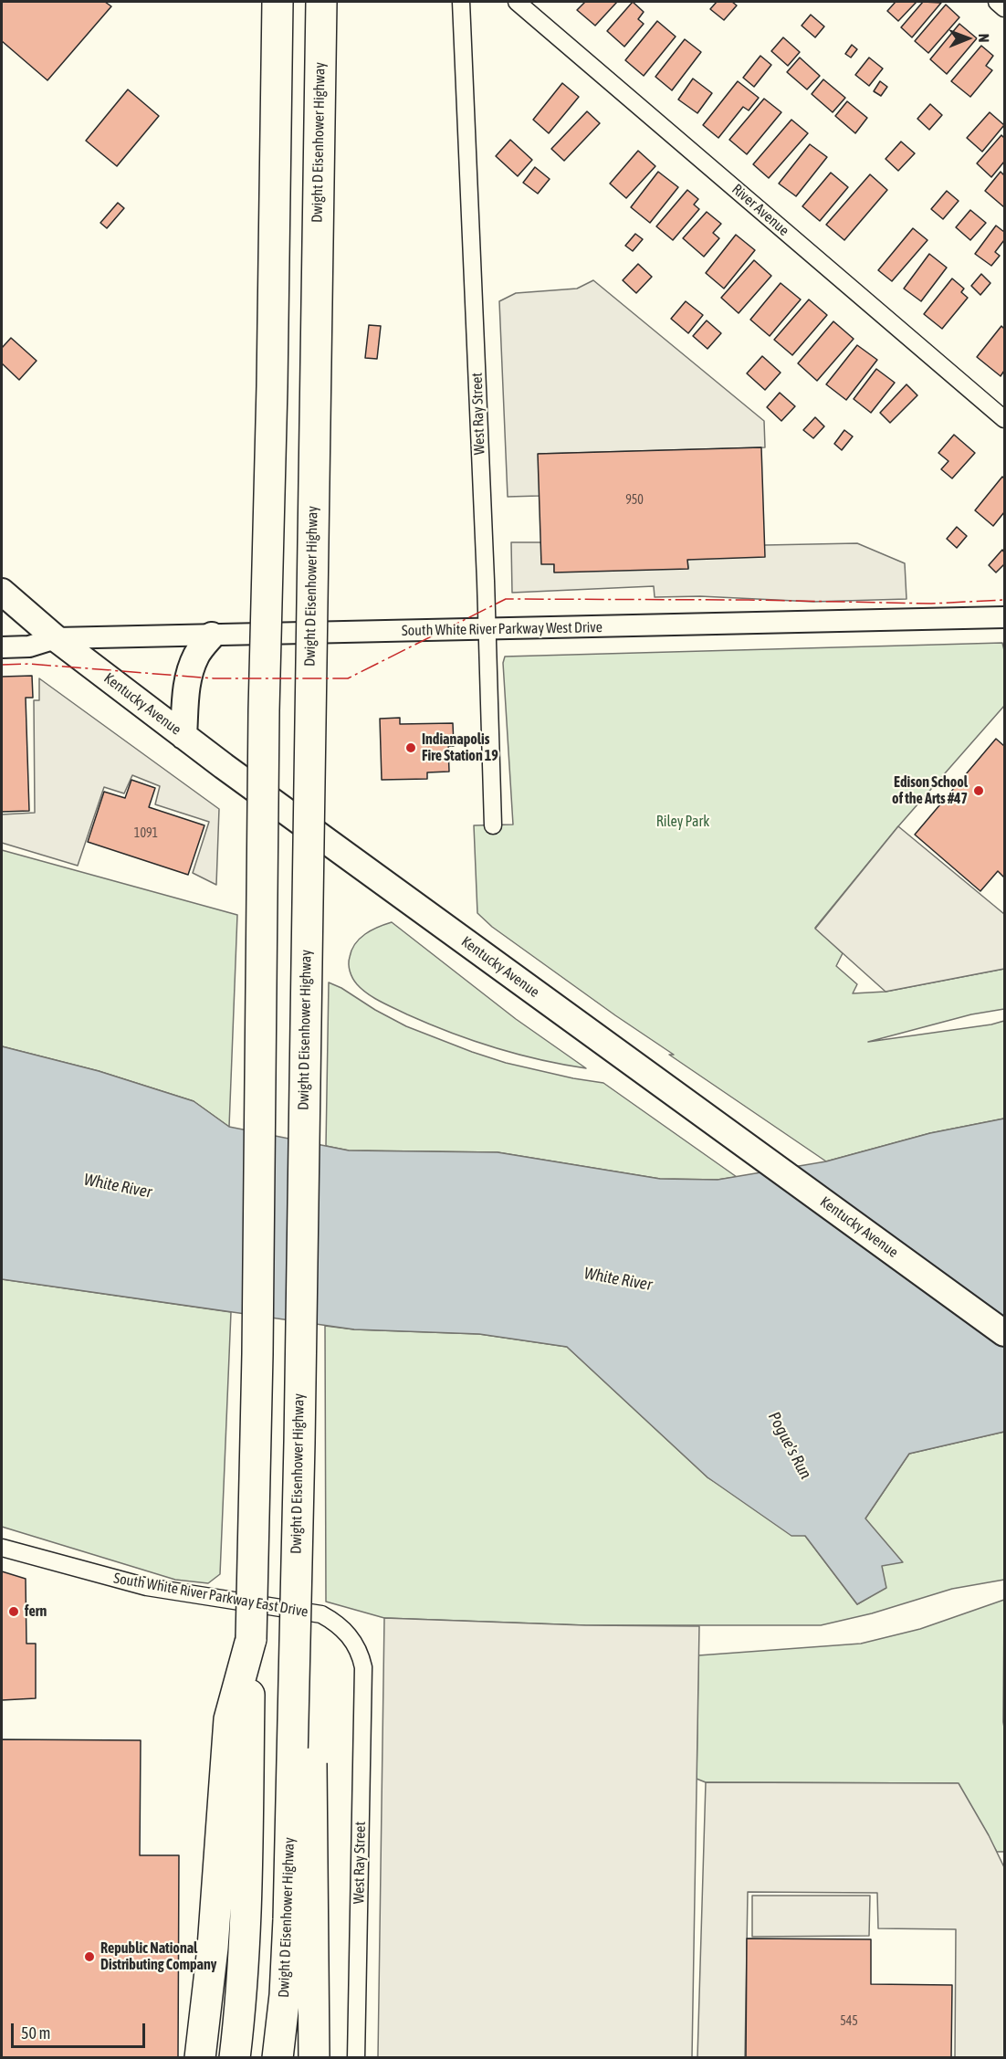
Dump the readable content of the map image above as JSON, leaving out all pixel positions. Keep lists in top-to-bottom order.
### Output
{
  "streets": {
    "highway": ["Dwight D Eisenhower Highway"],
    "main road": ["Kentucky Avenue"],
    "street": [
      "River Avenue",
      "West Ray Street",
      "South White River Parkway West Drive",
      "South White River Parkway East Drive"
    ]
  },
  "crossings": [
    ["West Ray Street", "South White River Parkway West Drive"],
    ["West Ray Street", "South White River Parkway East Drive"],
    ["South White River Parkway West Drive", "Kentucky Avenue"]
  ],
  "water": ["White River", "Pogue's Run"],
  "parks": ["Riley Park"],
  "places": [
    "Indianapolis Fire Station 19",
    "Edison School of the Arts #47",
    "fern",
    "Republic National Distributing Company"
  ],
  "house_numbers": ["950", "1091", "545"],
  "scale_bar": "50 m",
  "north": "right"
}
